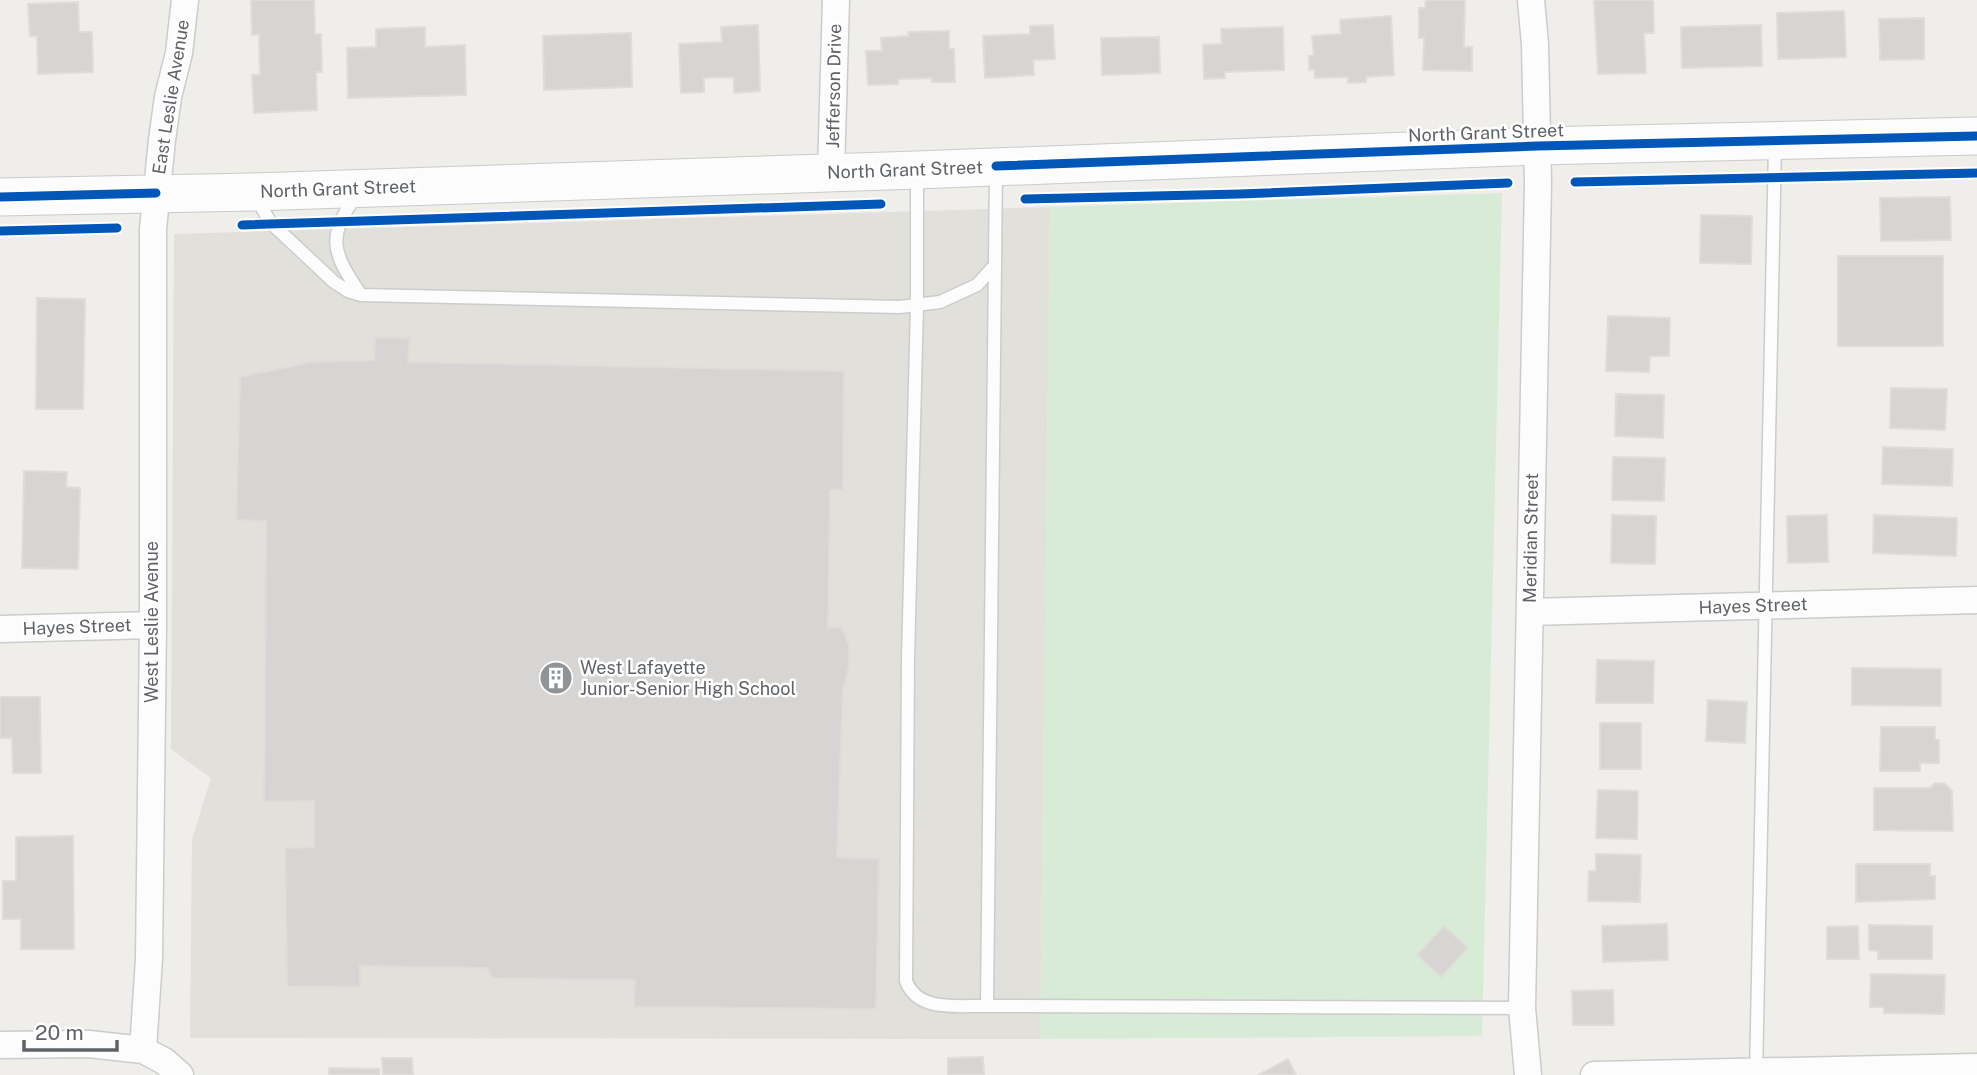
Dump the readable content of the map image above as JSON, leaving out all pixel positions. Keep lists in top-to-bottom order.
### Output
{
  "streets": {
    "street": [
      "Jefferson Drive",
      "East Leslie Avenue",
      "North Grant Street",
      "Meridian Street",
      "Hayes Street",
      "West Leslie Avenue"
    ]
  },
  "crossings": [
    ["Jefferson Drive", "North Grant Street"],
    ["East Leslie Avenue", "North Grant Street"],
    ["East Leslie Avenue", "West Leslie Avenue"],
    ["North Grant Street", "Meridian Street"],
    ["North Grant Street", "West Leslie Avenue"],
    ["Meridian Street", "Hayes Street"],
    ["Hayes Street", "West Leslie Avenue"]
  ],
  "places": {
    "building": ["West Lafayette Junior-Senior High School"]
  },
  "scale_bar": "20 m"
}
